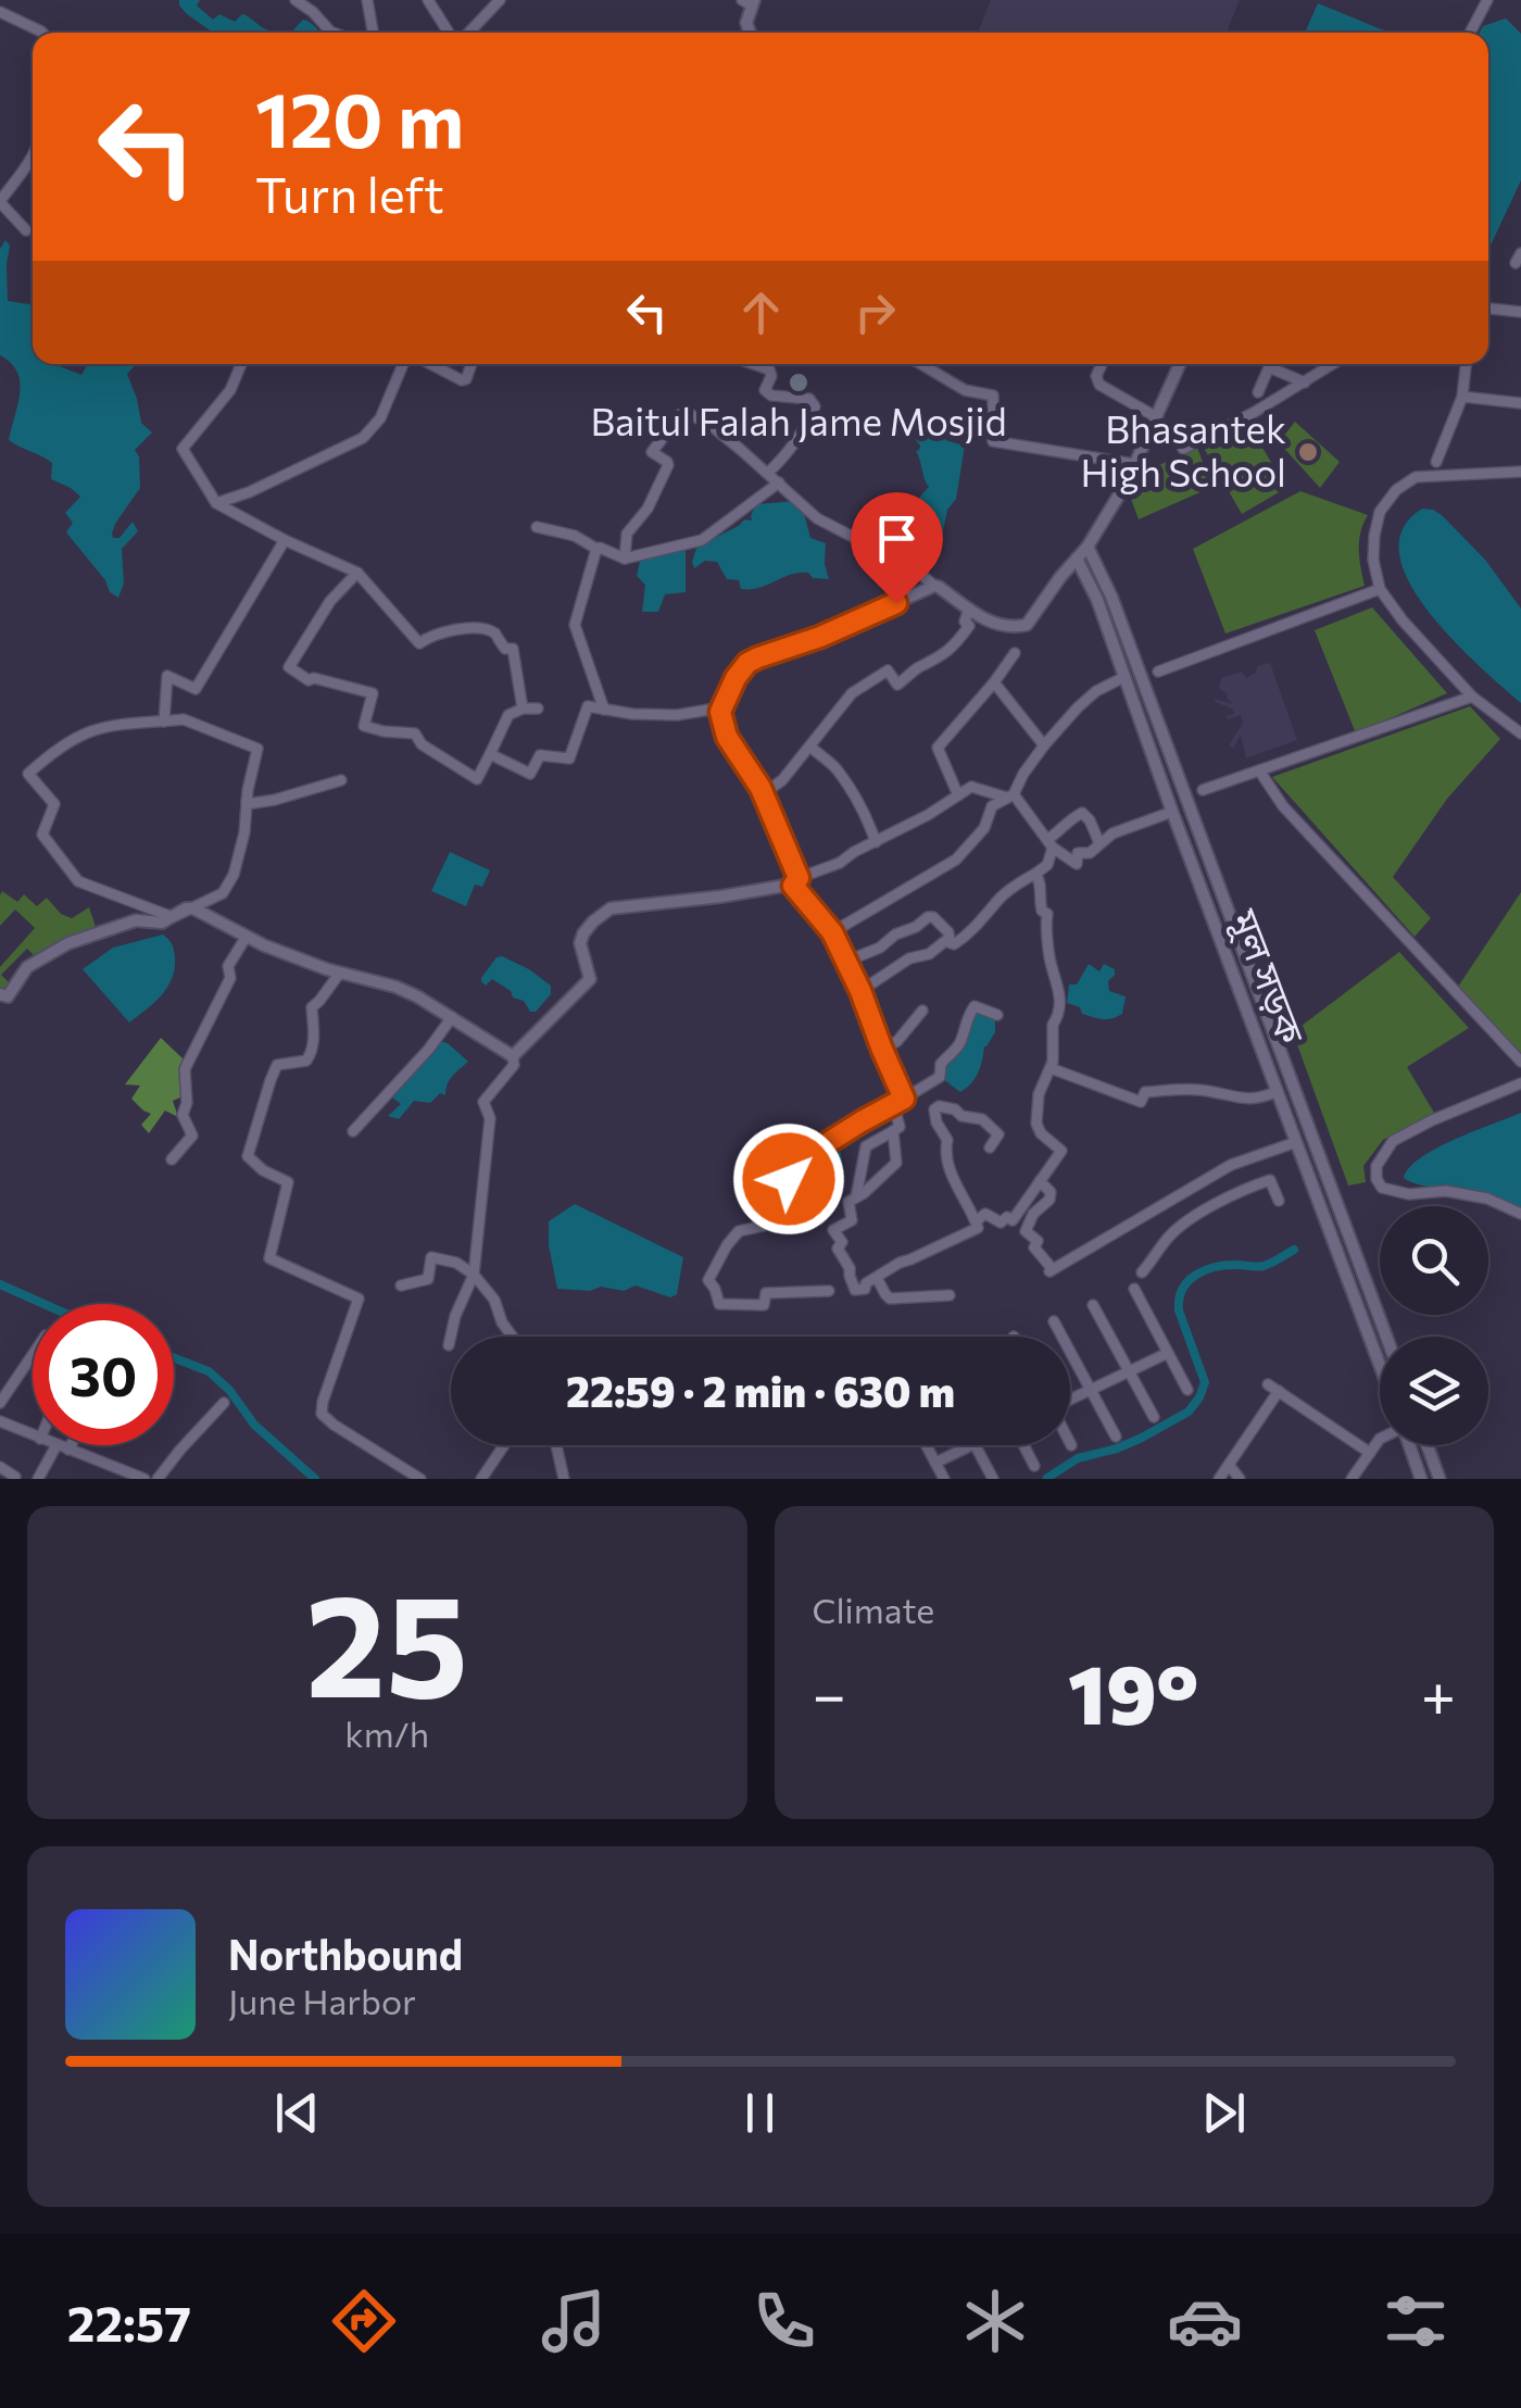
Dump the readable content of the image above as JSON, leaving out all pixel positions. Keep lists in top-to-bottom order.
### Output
{
  "streets": {
    "street": ["মূল সড়ক"]
  },
  "places": ["Baitul Falah Jame Mosjid", "Bhasantek High School"],
  "page": {
    "turn": ["120 m", "Turn left"],
    "limit": "30",
    "trip": "22:59 · 2 min · 630 m",
    "tile": [
      ["25", "km/h"],
      "Climate"
    ],
    "heat": ["−", "19°", "+"],
    "song": ["Northbound", "June Harbor"],
    "tabs": "22:57"
  }
}
